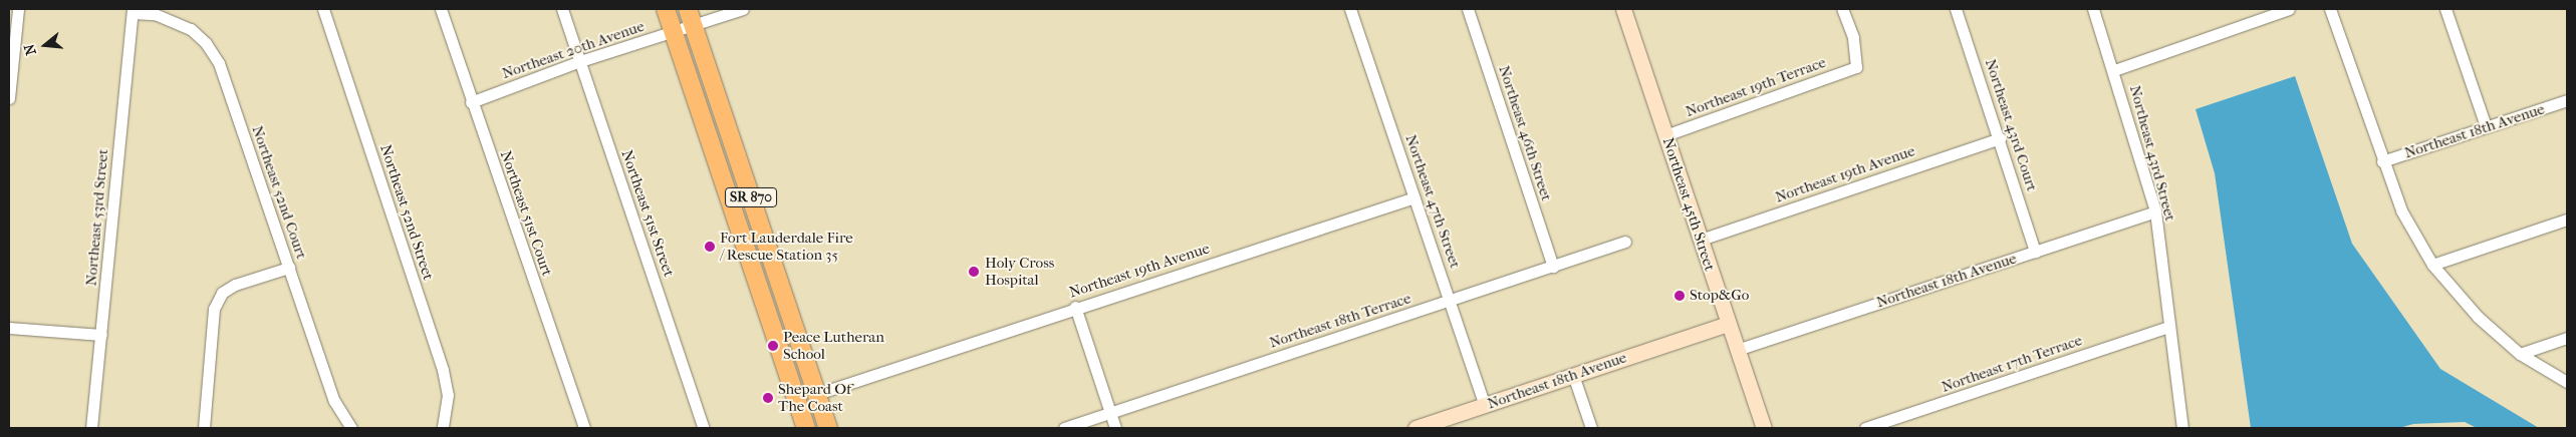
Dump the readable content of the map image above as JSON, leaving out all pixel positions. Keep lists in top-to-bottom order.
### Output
{
  "streets": {
    "main road": ["SR 870"],
    "street": [
      "Northeast 20th Avenue",
      "Northeast 19th Terrace",
      "Northeast 43rd Court",
      "Northeast 18th Avenue",
      "Northeast 46th Street",
      "Northeast 43rd Street",
      "Northeast 19th Avenue",
      "Northeast 52nd Court",
      "Northeast 47th Street",
      "Northeast 45th Street",
      "Northeast 52nd Street",
      "Northeast 51st Court",
      "Northeast 51st Street",
      "Northeast 53rd Street",
      "Northeast 18th Terrace",
      "Northeast 17th Terrace"
    ]
  },
  "crossings": [
    ["Northeast 20th Avenue", "SR 870"],
    ["Northeast 20th Avenue", "Northeast 51st Court"],
    ["Northeast 20th Avenue", "Northeast 51st Street"],
    ["Northeast 19th Terrace", "Northeast 45th Street"],
    ["Northeast 43rd Court", "Northeast 18th Avenue"],
    ["Northeast 43rd Court", "Northeast 19th Avenue"],
    ["Northeast 18th Avenue", "Northeast 43rd Street"],
    ["Northeast 18th Avenue", "Northeast 47th Street"],
    ["Northeast 18th Avenue", "Northeast 45th Street"],
    ["Northeast 46th Street", "Northeast 18th Terrace"],
    ["Northeast 43rd Street", "Northeast 17th Terrace"],
    ["Northeast 19th Avenue", "SR 870"],
    ["Northeast 19th Avenue", "Northeast 47th Street"],
    ["Northeast 19th Avenue", "Northeast 45th Street"],
    ["Northeast 52nd Court", "Northeast 53rd Street"],
    ["Northeast 47th Street", "Northeast 18th Terrace"]
  ],
  "places": [
    "Fort Lauderdale Fire / Rescue Station 35",
    "Holy Cross Hospital",
    "Stop&Go",
    "Peace Lutheran School",
    "Shepard Of The Coast"
  ],
  "north": "left"
}
